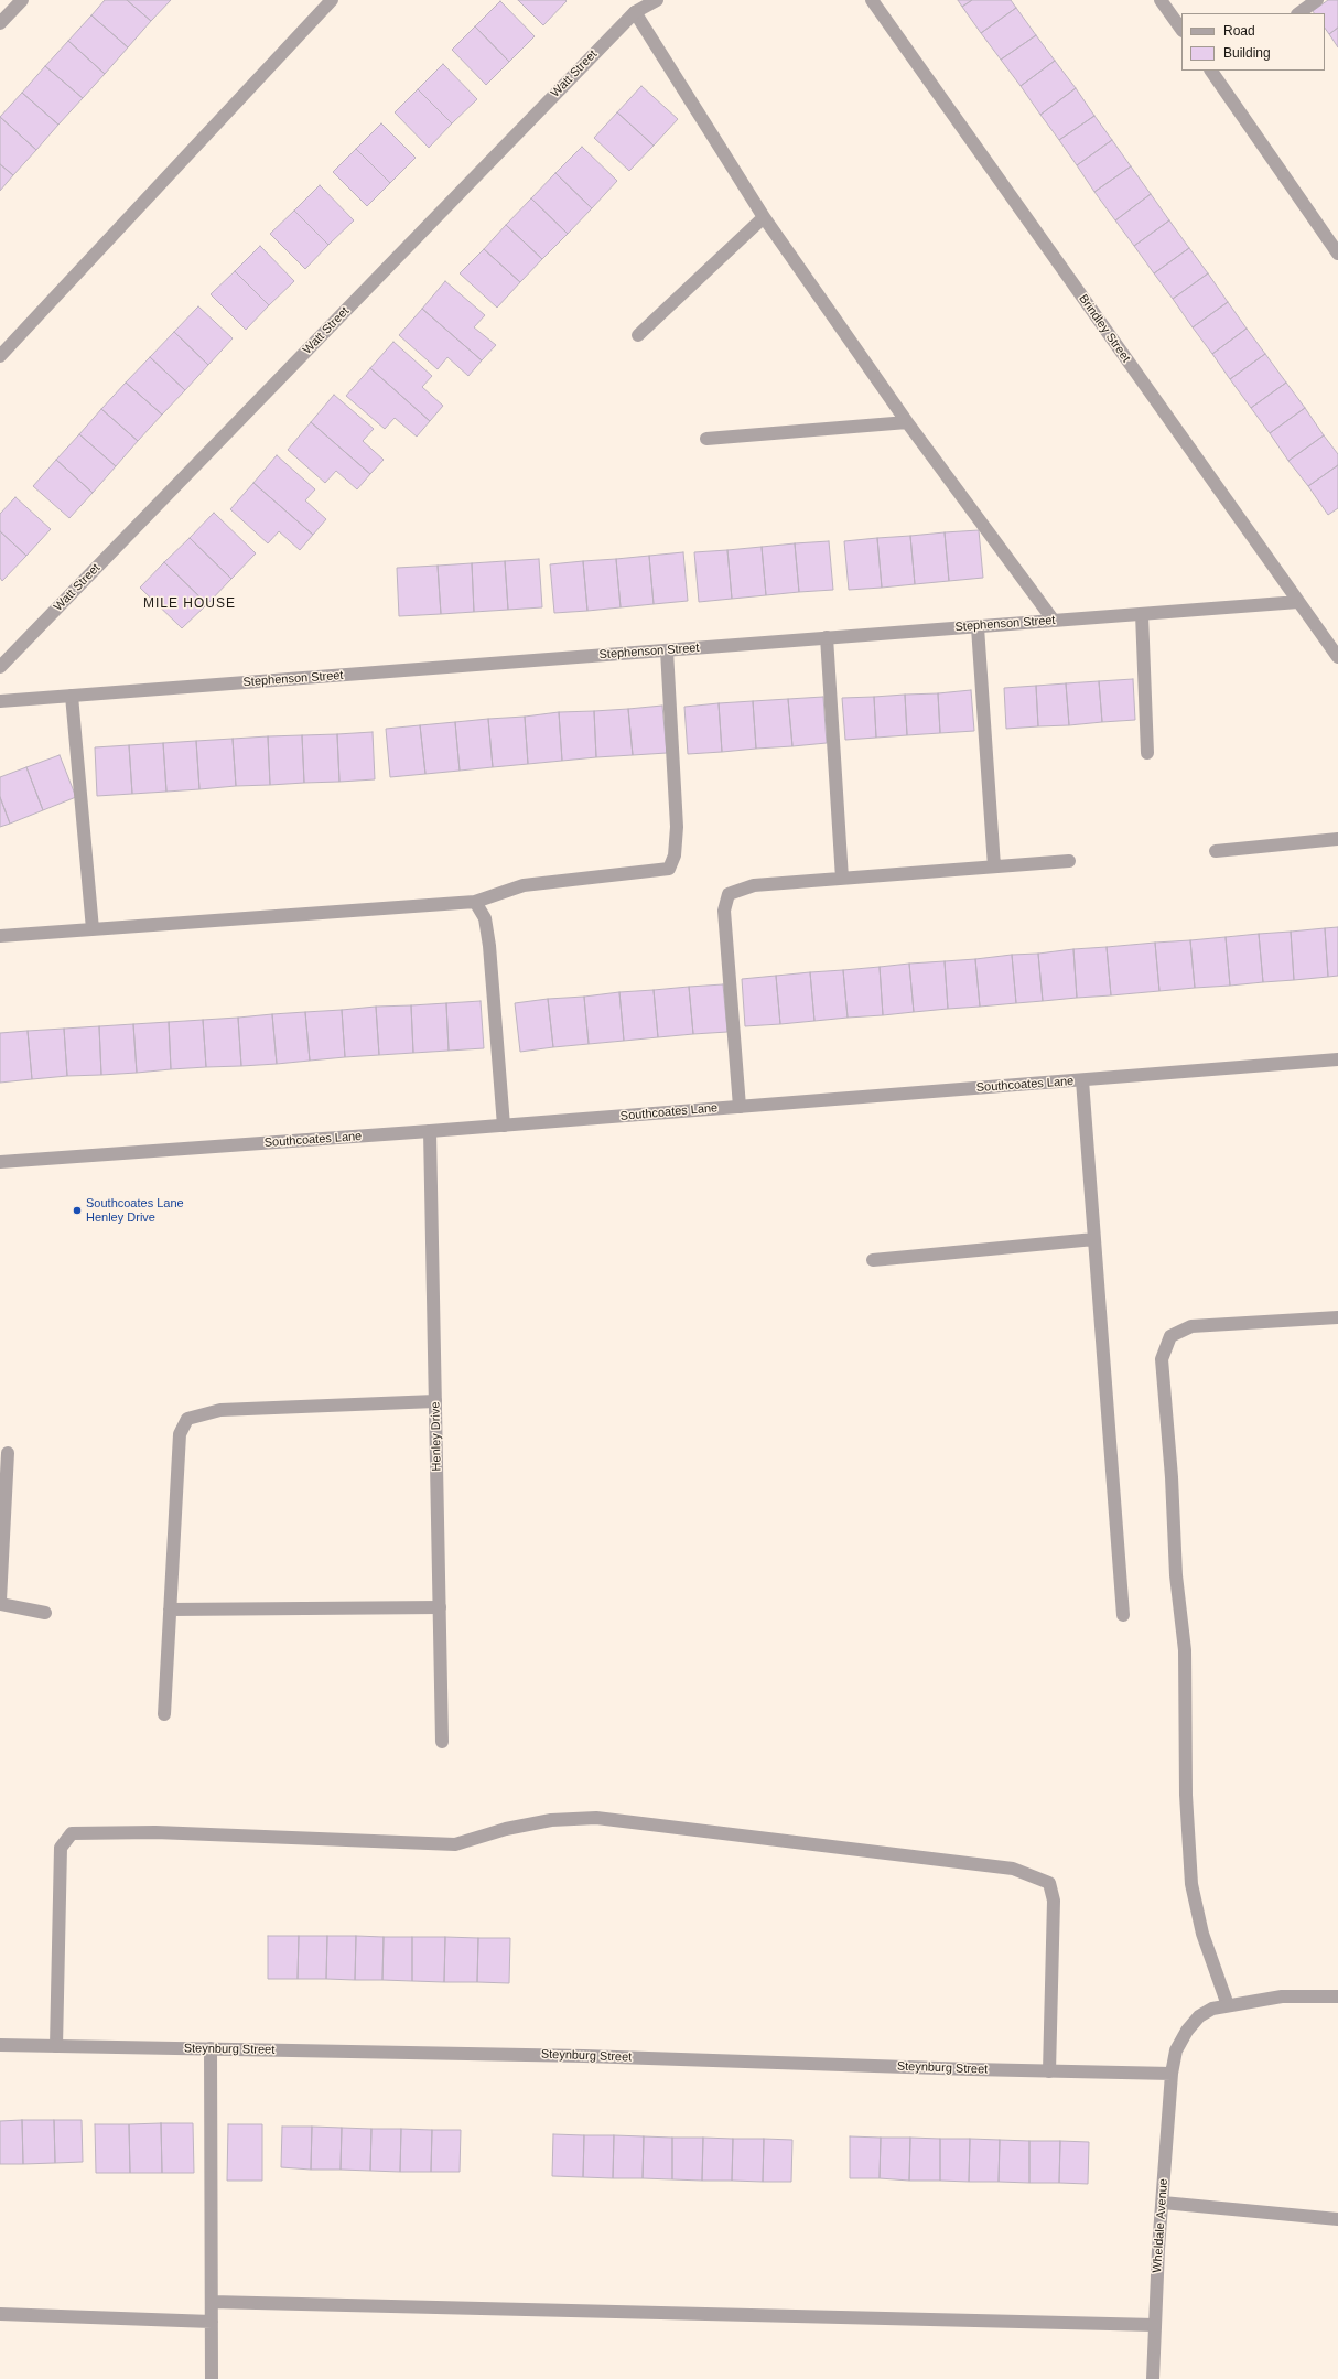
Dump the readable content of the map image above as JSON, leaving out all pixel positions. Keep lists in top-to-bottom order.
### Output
{
  "streets": {
    "street": [
      "Watt Street",
      "Brindley Street",
      "Stephenson Street",
      "Southcoates Lane",
      "Henley Drive",
      "Steynburg Street",
      "Wheldale Avenue"
    ]
  },
  "crossings": [
    ["Brindley Street", "Stephenson Street"],
    ["Southcoates Lane", "Henley Drive"],
    ["Steynburg Street", "Wheldale Avenue"]
  ],
  "districts": ["MILE HOUSE"],
  "places": ["Southcoates Lane Henley Drive"],
  "legend": ["Road", "Building"]
}
